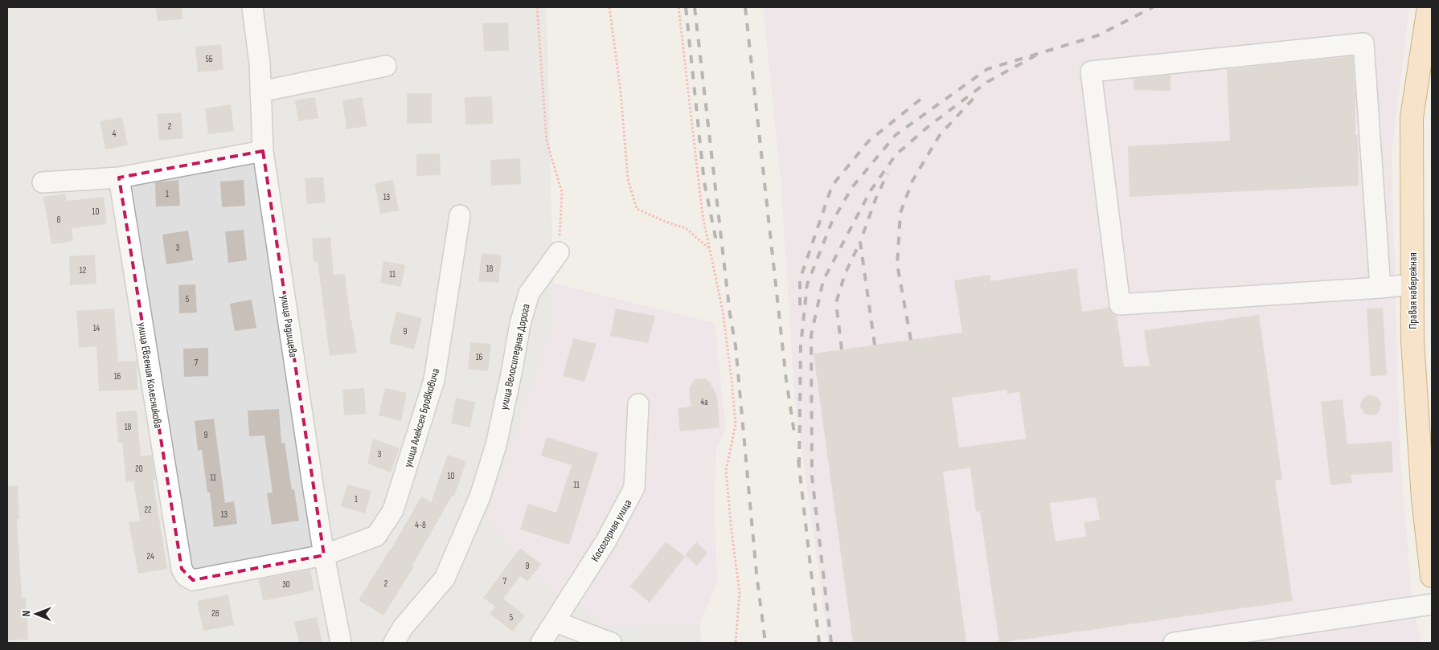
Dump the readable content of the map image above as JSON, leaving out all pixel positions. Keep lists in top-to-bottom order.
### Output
{
  "streets": {
    "main road": ["Правая набережная"],
    "street": [
      "улица Радищева",
      "улица Велосипедная Дорога",
      "улица Евгения Колесникова",
      "улица Алексея Бровковича",
      "Косогорная улица"
    ]
  },
  "crossings": [
    ["улица Радищева", "улица Евгения Колесникова"],
    ["улица Радищева", "улица Алексея Бровковича"],
    ["улица Евгения Колесникова", "улица Алексея Бровковича"]
  ],
  "house_numbers": [
    "5Б",
    "2",
    "4",
    "1",
    "13",
    "10",
    "8",
    "3",
    "18",
    "12",
    "11",
    "5",
    "14",
    "9",
    "16",
    "7",
    "16",
    "4а",
    "18",
    "9",
    "3",
    "20",
    "10",
    "11",
    "11",
    "1",
    "22",
    "13",
    "4-8",
    "24",
    "9",
    "7",
    "2",
    "30",
    "28",
    "5"
  ],
  "north": "left"
}
